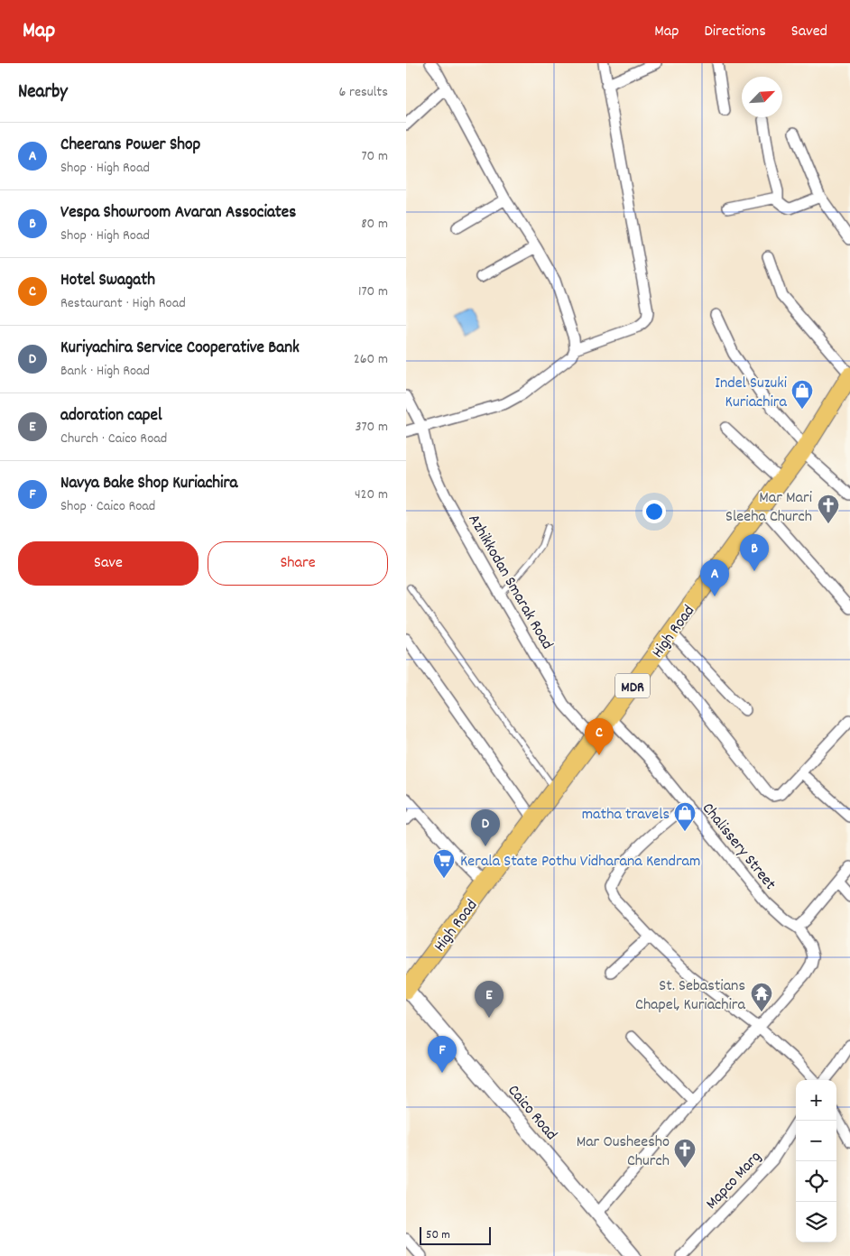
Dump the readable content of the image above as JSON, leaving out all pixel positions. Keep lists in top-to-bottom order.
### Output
{
  "streets": {
    "main road": ["High Road", "MDR"],
    "street": [
      "Azhikkodan Smarak Road",
      "Chalissery Street",
      "Caico Road",
      "Mapco Marg"
    ]
  },
  "crossings": [
    ["Azhikkodan Smarak Road", "High Road"],
    ["High Road", "Chalissery Street"],
    ["High Road", "Caico Road"],
    ["Chalissery Street", "Caico Road"]
  ],
  "places": {
    "shop": ["Indel Suzuki Kuriachira", "matha travels"],
    "church": ["Mar Mari Sleeha Church", "Mar Ousheesho Church"],
    "supermarket": ["Kerala State Pothu Vidharana Kendram"],
    "temple": ["St. Sebastians Chapel, Kuriachira"]
  },
  "scale_bar": "50 m",
  "north": "top right",
  "page": {
    "header": "Map",
    "nav": ["Map", "Directions", "Saved"],
    "heading": ["Nearby", "6 results"],
    "list": [
      {
        "mark": "A",
        "name": "Cheerans Power Shop",
        "note": "Shop · High Road",
        "value": "70 m"
      },
      {
        "mark": "B",
        "name": "Vespa Showroom Avaran Associates",
        "note": "Shop · High Road",
        "value": "80 m"
      },
      {
        "mark": "C",
        "name": "Hotel Swagath",
        "note": "Restaurant · High Road",
        "value": "170 m"
      },
      {
        "mark": "D",
        "name": "Kuriyachira Service Cooperative Bank",
        "note": "Bank · High Road",
        "value": "260 m"
      },
      {
        "mark": "E",
        "name": "adoration capel",
        "note": "Church · Caico Road",
        "value": "370 m"
      },
      {
        "mark": "F",
        "name": "Navya Bake Shop Kuriachira",
        "note": "Shop · Caico Road",
        "value": "420 m"
      }
    ],
    "buttons": ["Save", "Share"],
    "pins": [
      "B",
      "A",
      "C",
      "D",
      "E",
      "F"
    ],
    "map_buttons": ["+", "−"],
    "scale": "50 m"
  }
}
